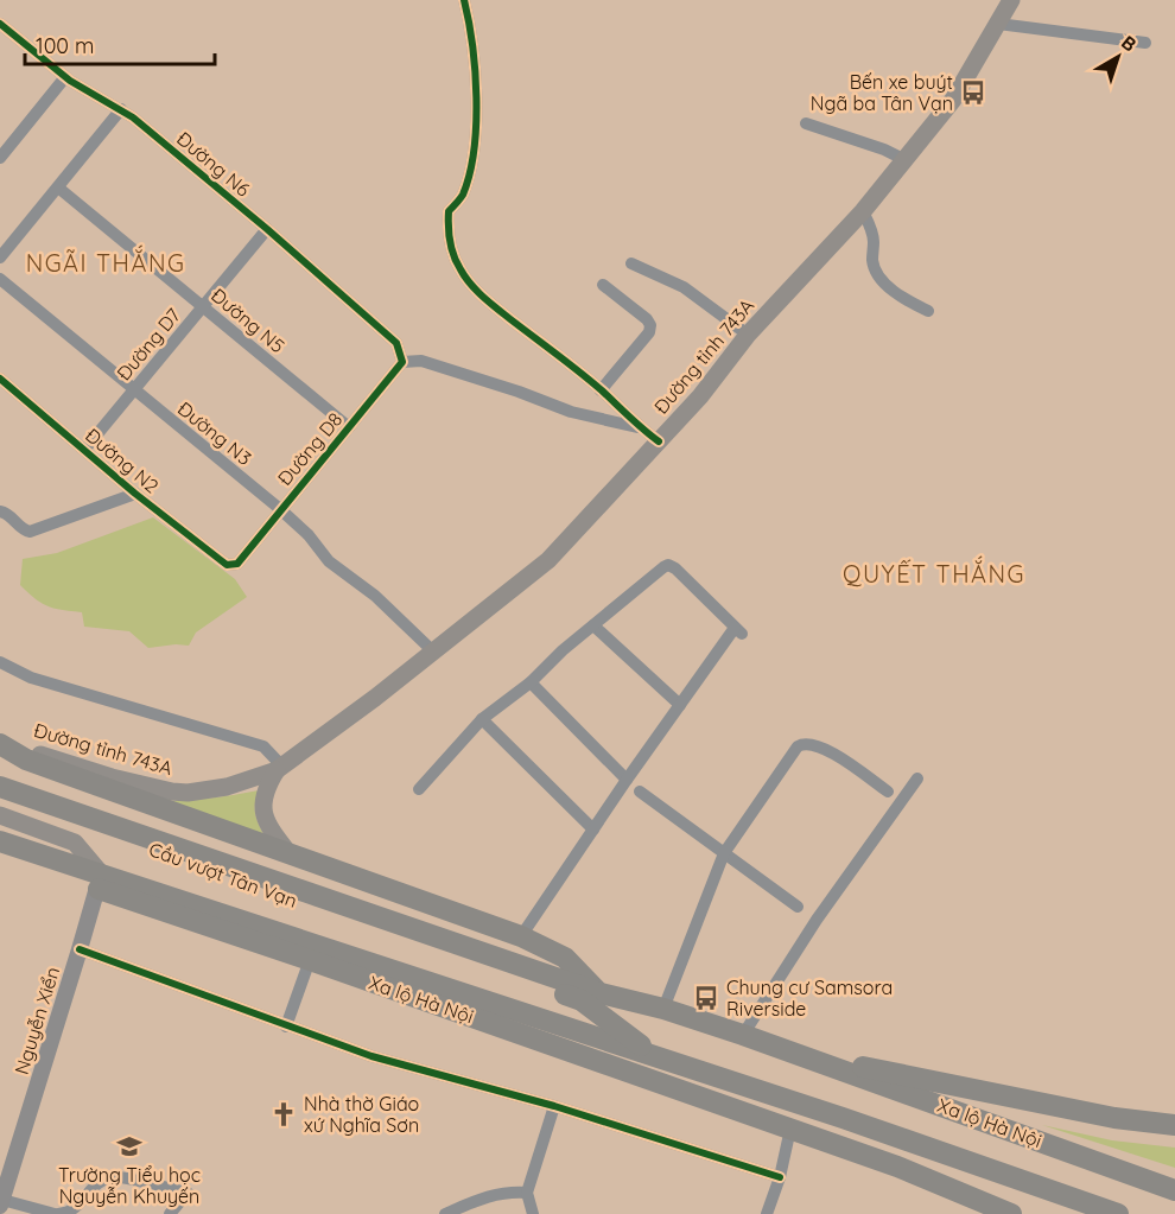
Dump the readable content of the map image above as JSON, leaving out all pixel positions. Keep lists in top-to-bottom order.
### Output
{
  "streets": {
    "highway": ["Cầu vượt Tân Vạn", "Xa lộ Hà Nội"],
    "main road": ["Đường tỉnh 743A", "Nguyễn Xiển"],
    "street": [
      "Đường N6",
      "Đường N5",
      "Đường D7",
      "Đường N3",
      "Đường D8",
      "Đường N2"
    ]
  },
  "crossings": [
    ["Đường N6", "Đường D7"],
    ["Đường N6", "Đường D8"],
    ["Đường N5", "Đường D7"],
    ["Đường N5", "Đường D8"],
    ["Đường D7", "Đường N3"],
    ["Đường D7", "Đường N2"],
    ["Đường tỉnh 743A", "Đường N3"],
    ["Đường N3", "Đường D8"],
    ["Đường D8", "Đường N2"],
    ["Cầu vượt Tân Vạn", "Xa lộ Hà Nội"],
    ["Xa lộ Hà Nội", "Nguyễn Xiển"]
  ],
  "districts": ["NGÃI THẮNG", "QUYẾT THẮNG"],
  "places": {
    "bus stop": ["Bến xe buýt Ngã ba Tân Vạn", "Chung cư Samsora Riverside"],
    "church": ["Nhà thờ Giáo xứ Nghĩa Sơn"],
    "school or university": ["Trường Tiểu học Nguyễn Khuyến"]
  },
  "scale_bar": "100 m",
  "north": "top right"
}
